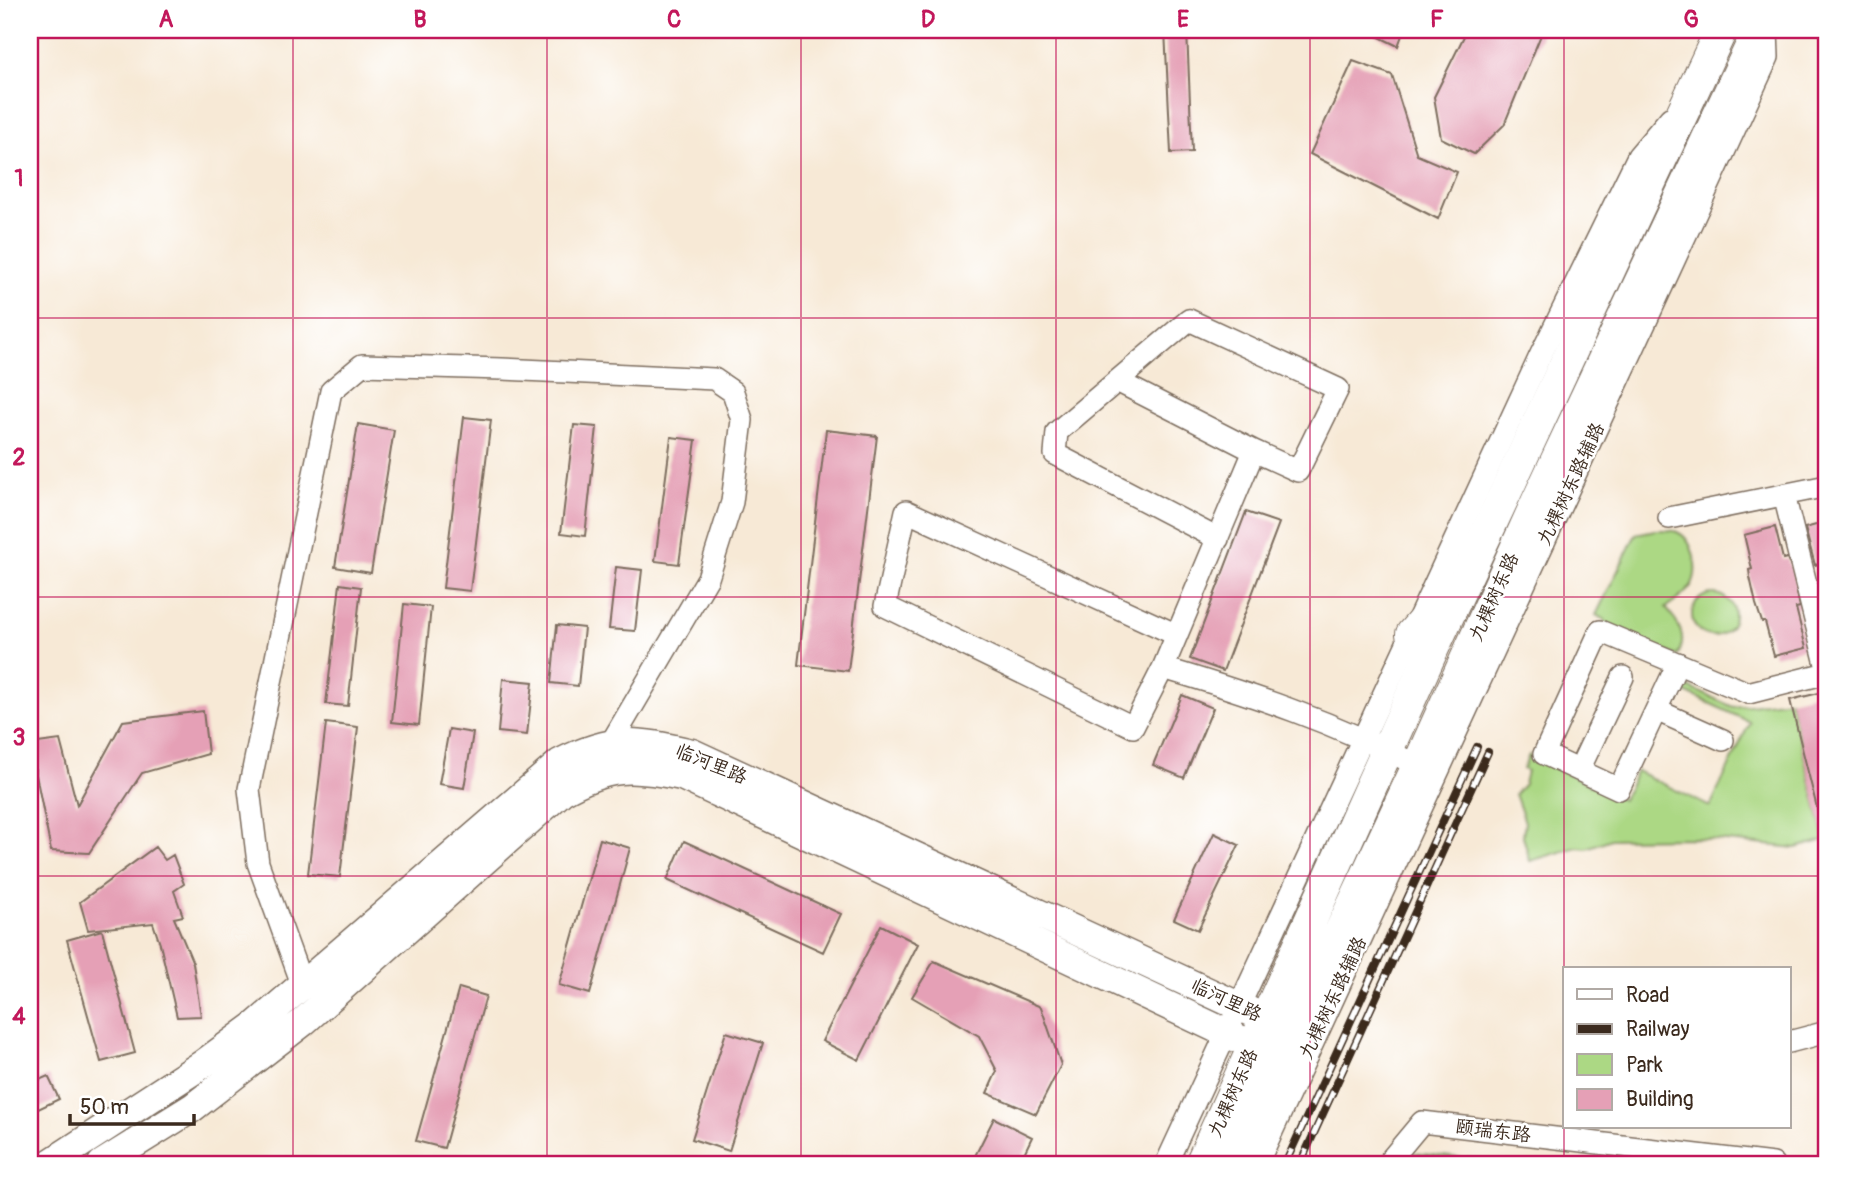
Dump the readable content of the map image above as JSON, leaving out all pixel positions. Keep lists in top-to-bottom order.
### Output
{
  "streets": {
    "highway": ["九棵树东路"],
    "main road": ["临河里路"],
    "street": ["九棵树东路辅路", "颐瑞东路"]
  },
  "crossings": [
    ["九棵树东路", "临河里路"]
  ],
  "legend": [
    "Road",
    "Railway",
    "Park",
    "Building"
  ],
  "scale_bar": "50 m",
  "grid": {
    "columns": [
      "A",
      "B",
      "C",
      "D",
      "E",
      "F",
      "G"
    ],
    "rows": [
      "1",
      "2",
      "3",
      "4"
    ]
  }
}
